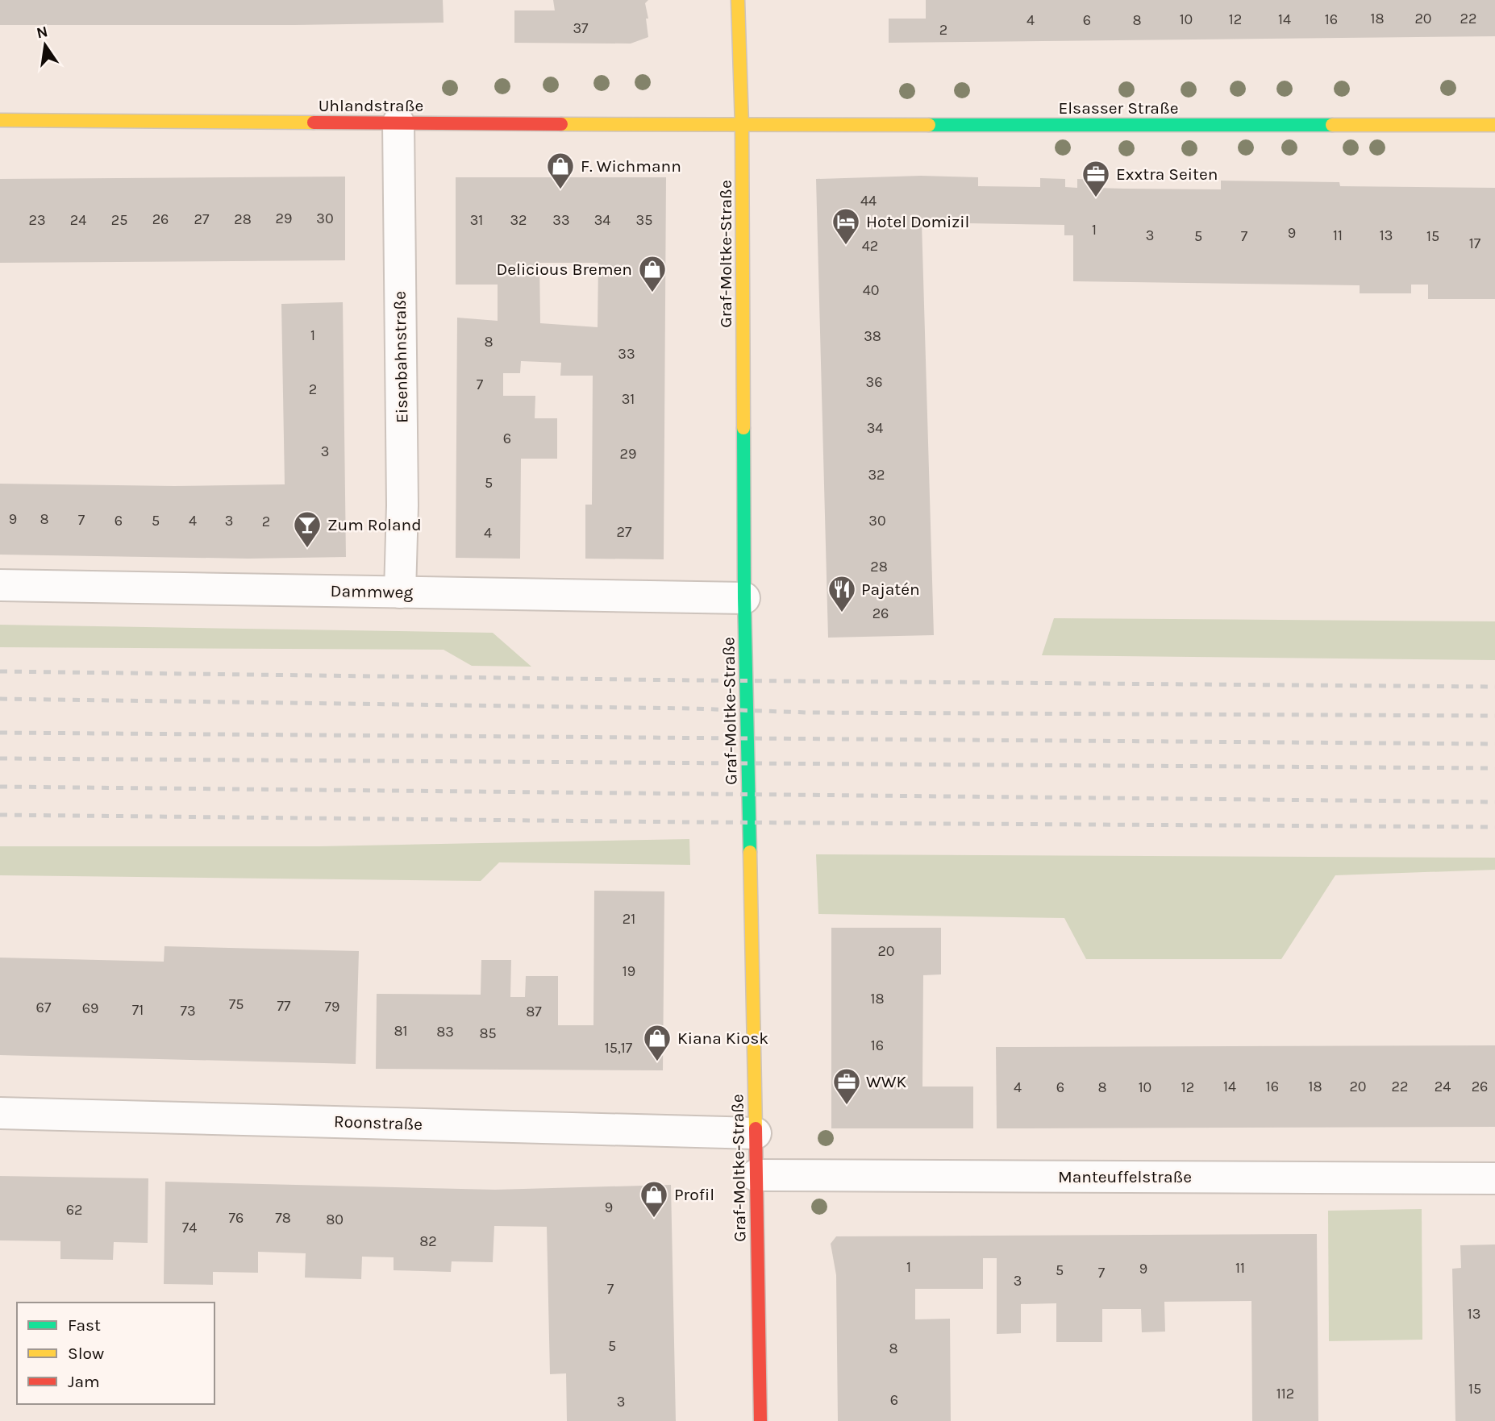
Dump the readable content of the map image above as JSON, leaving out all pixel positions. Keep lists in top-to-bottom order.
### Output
{
  "streets": {
    "street": [
      "Uhlandstraße",
      "Elsasser Straße",
      "Graf-Moltke-Straße",
      "Eisenbahnstraße",
      "Dammweg",
      "Roonstraße",
      "Manteuffelstraße"
    ]
  },
  "crossings": [
    ["Uhlandstraße", "Elsasser Straße"],
    ["Uhlandstraße", "Graf-Moltke-Straße"],
    ["Uhlandstraße", "Eisenbahnstraße"],
    ["Elsasser Straße", "Graf-Moltke-Straße"],
    ["Graf-Moltke-Straße", "Dammweg"],
    ["Graf-Moltke-Straße", "Roonstraße"],
    ["Graf-Moltke-Straße", "Manteuffelstraße"],
    ["Eisenbahnstraße", "Dammweg"]
  ],
  "places": {
    "shop": [
      "F. Wichmann",
      "Delicious Bremen",
      "Kiana Kiosk",
      "Profil"
    ],
    "office": ["Exxtra Seiten", "WWK"],
    "hotel": ["Hotel Domizil"],
    "bar": ["Zum Roland"],
    "restaurant": ["Pajatén"]
  },
  "house_numbers": [
    "18",
    "20",
    "22",
    "10",
    "12",
    "14",
    "16",
    "4",
    "6",
    "8",
    "37",
    "2",
    "44",
    "29",
    "30",
    "26",
    "27",
    "28",
    "23",
    "24",
    "25",
    "31",
    "32",
    "33",
    "34",
    "35",
    "1",
    "9",
    "3",
    "11",
    "13",
    "5",
    "7",
    "15",
    "17",
    "42",
    "40",
    "1",
    "38",
    "8",
    "33",
    "36",
    "7",
    "2",
    "31",
    "34",
    "6",
    "3",
    "29",
    "32",
    "5",
    "9",
    "8",
    "7",
    "6",
    "5",
    "4",
    "3",
    "30",
    "2",
    "27",
    "4",
    "28",
    "26",
    "21",
    "20",
    "19",
    "18",
    "75",
    "77",
    "79",
    "67",
    "69",
    "71",
    "73",
    "87",
    "81",
    "83",
    "85",
    "16",
    "15,17",
    "14",
    "16",
    "18",
    "20",
    "22",
    "24",
    "26",
    "4",
    "6",
    "8",
    "10",
    "12",
    "9",
    "62",
    "76",
    "78",
    "80",
    "74",
    "82",
    "1",
    "11",
    "9",
    "5",
    "7",
    "3",
    "7",
    "13",
    "5",
    "8",
    "15",
    "112",
    "6",
    "3"
  ],
  "legend": ["Fast", "Slow", "Jam"],
  "north": "top"
}
